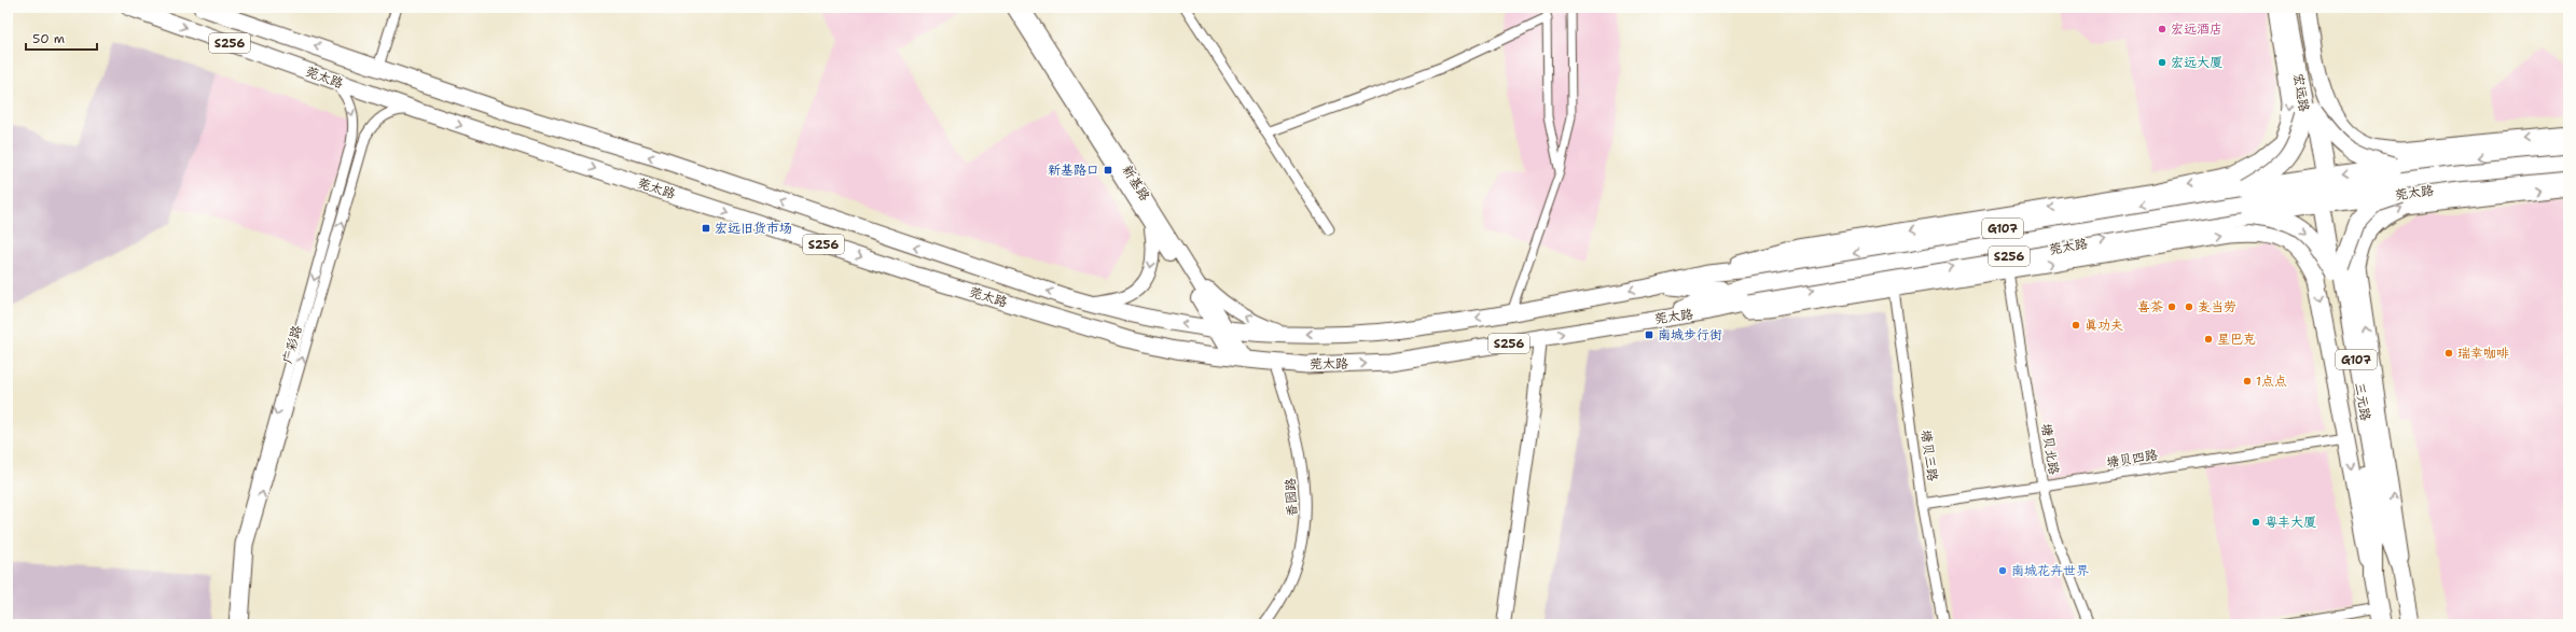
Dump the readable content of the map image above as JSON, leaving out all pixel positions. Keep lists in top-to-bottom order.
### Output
{
  "streets": {
    "highway": ["宏远路", "G107", "三元路"],
    "main road": ["S256", "莞太路"],
    "street": [
      "新基路",
      "广彩路",
      "塘贝北路",
      "塘贝三路",
      "塘贝四路",
      "香园路"
    ]
  },
  "crossings": [
    ["莞太路", "宏远路"],
    ["莞太路", "新基路"],
    ["莞太路", "广彩路"],
    ["莞太路", "三元路"],
    ["莞太路", "香园路"],
    ["宏远路", "三元路"],
    ["塘贝北路", "塘贝四路"],
    ["塘贝三路", "塘贝四路"]
  ],
  "places": {
    "other": [
      "宏远酒店",
      "宏远大厦",
      "喜茶",
      "麦当劳",
      "真功夫",
      "星巴克",
      "瑞幸咖啡",
      "1点点",
      "粤丰大厦",
      "南城花卉世界"
    ],
    "transit": ["新基路口", "宏远旧货市场", "南城步行街"]
  },
  "scale_bar": "50 m"
}
